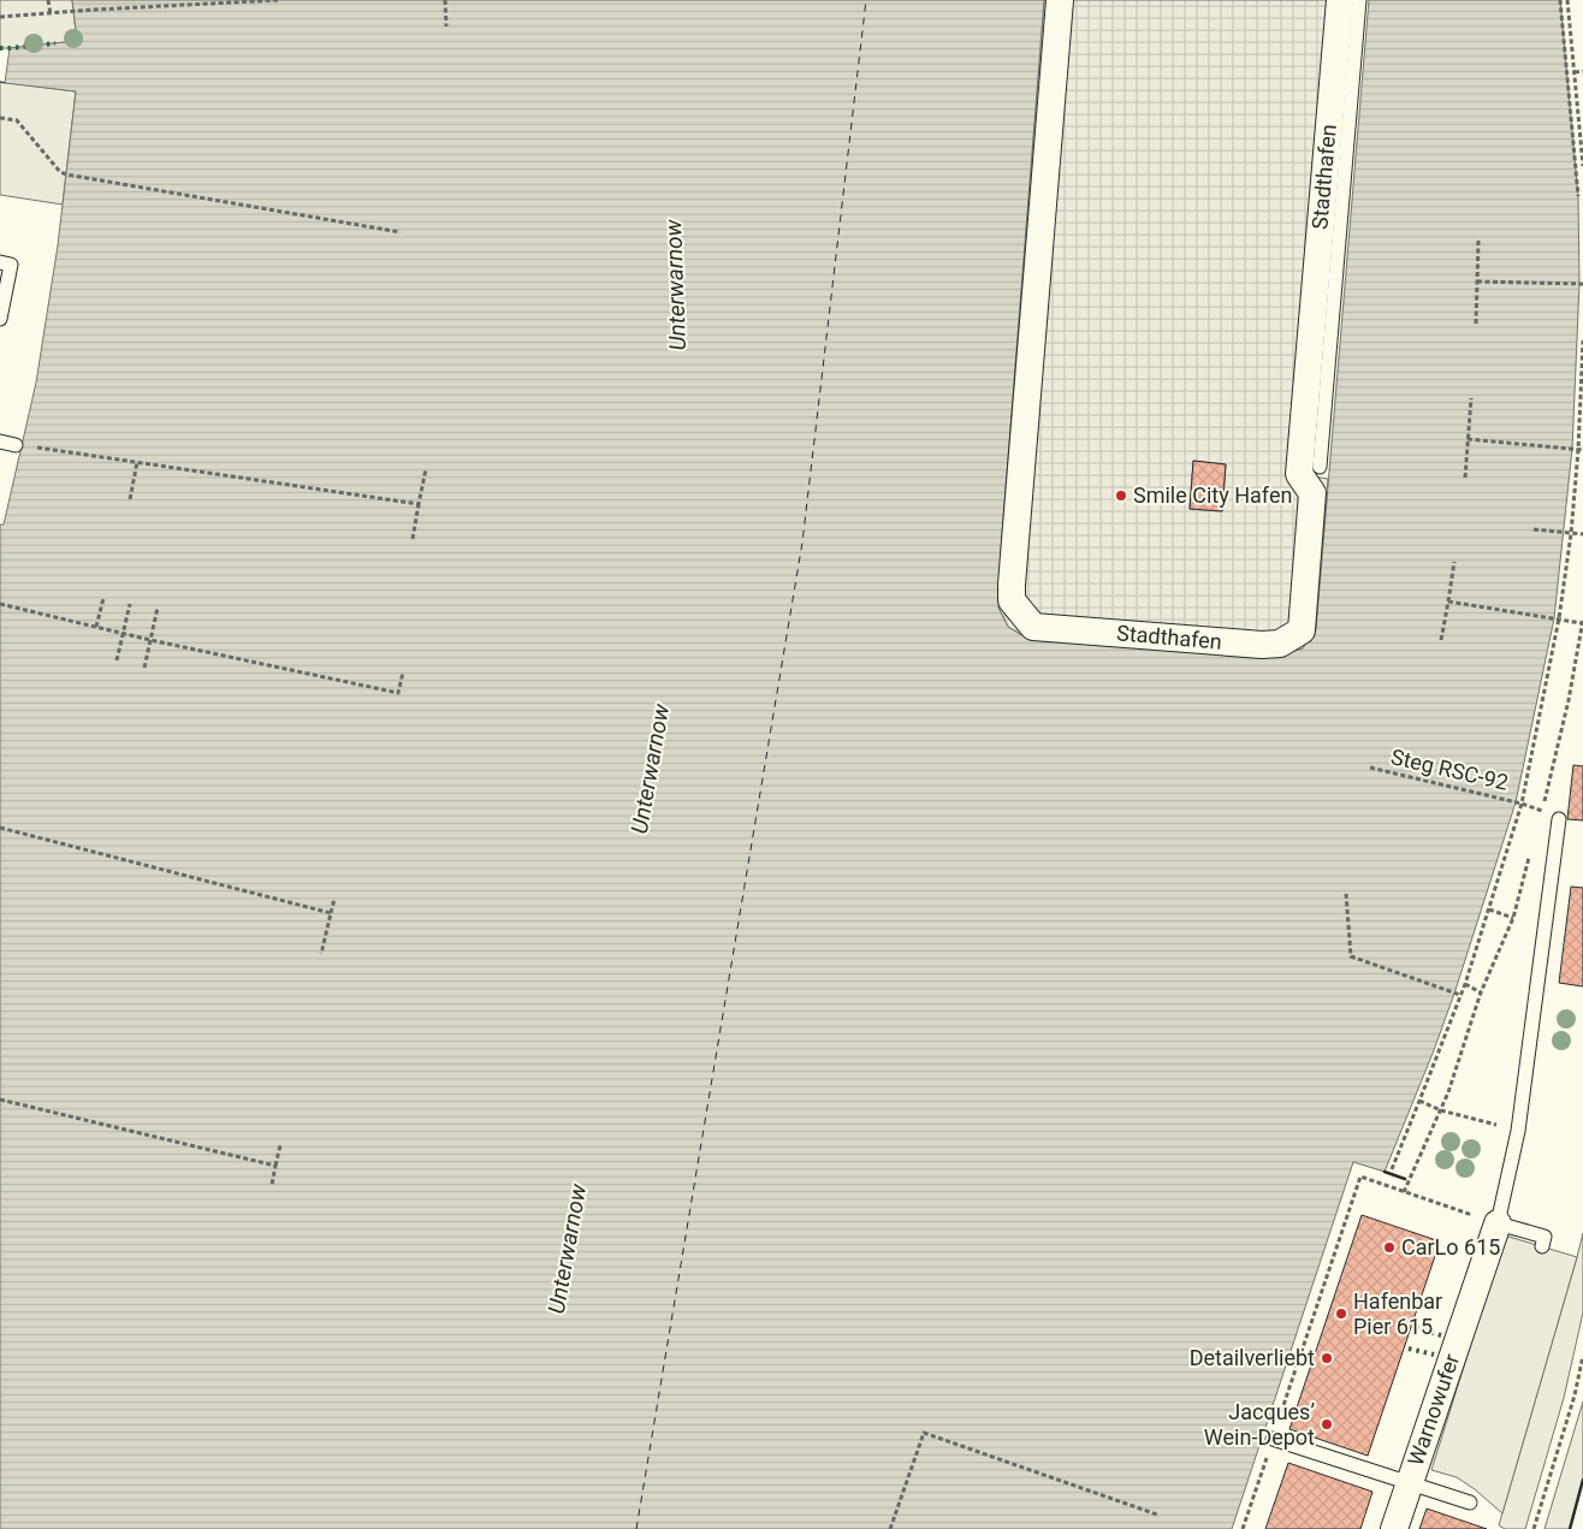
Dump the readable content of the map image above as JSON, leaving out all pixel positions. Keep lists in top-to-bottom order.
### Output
{
  "streets": {
    "street": ["Stadthafen", "Warnowufer"],
    "path": ["Steg RSC-92"]
  },
  "water": ["Unterwarnow"],
  "places": [
    "Smile City Hafen",
    "CarLo 615",
    "Hafenbar Pier 615",
    "Detailverliebt",
    "Jacques’ Wein-Depot"
  ]
}
